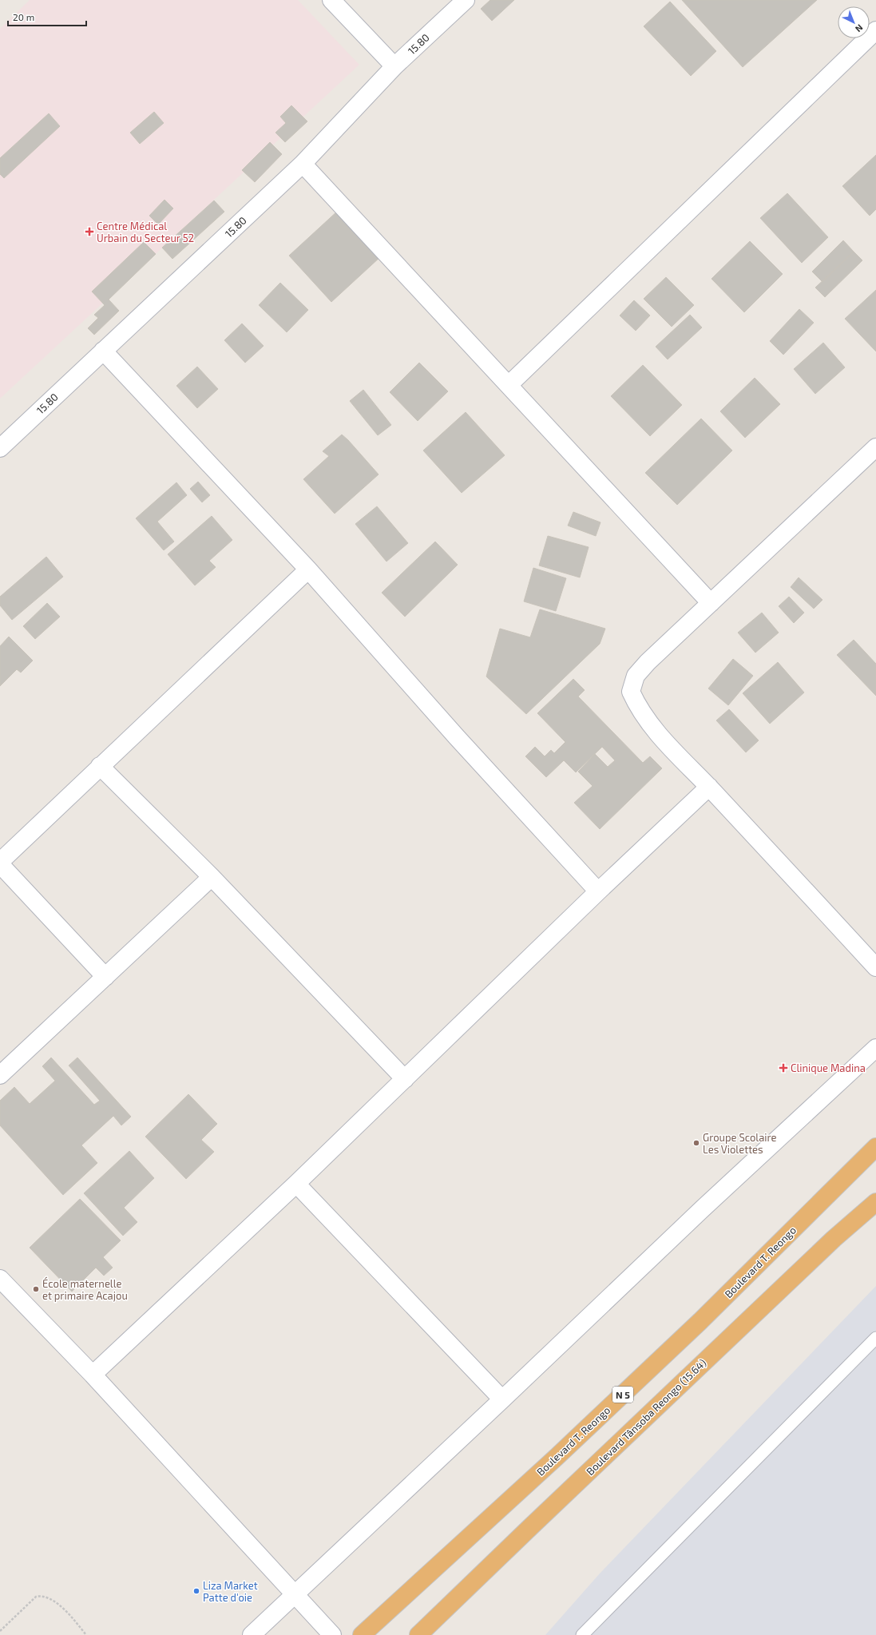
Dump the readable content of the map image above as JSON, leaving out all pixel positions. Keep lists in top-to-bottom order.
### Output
{
  "streets": {
    "highway": ["Boulevard T. Reongo", "N 5", "Boulevard Tânsoba Reongo (15.64)"],
    "street": ["15.80"]
  },
  "places": {
    "health": ["Centre Médical Urbain du Secteur 52", "Clinique Madina"],
    "other": ["Groupe Scolaire Les Violettes", "École maternelle et primaire Acajou", "Liza Market Patte d'oie"]
  },
  "scale_bar": "20 m",
  "north": "bottom right"
}
